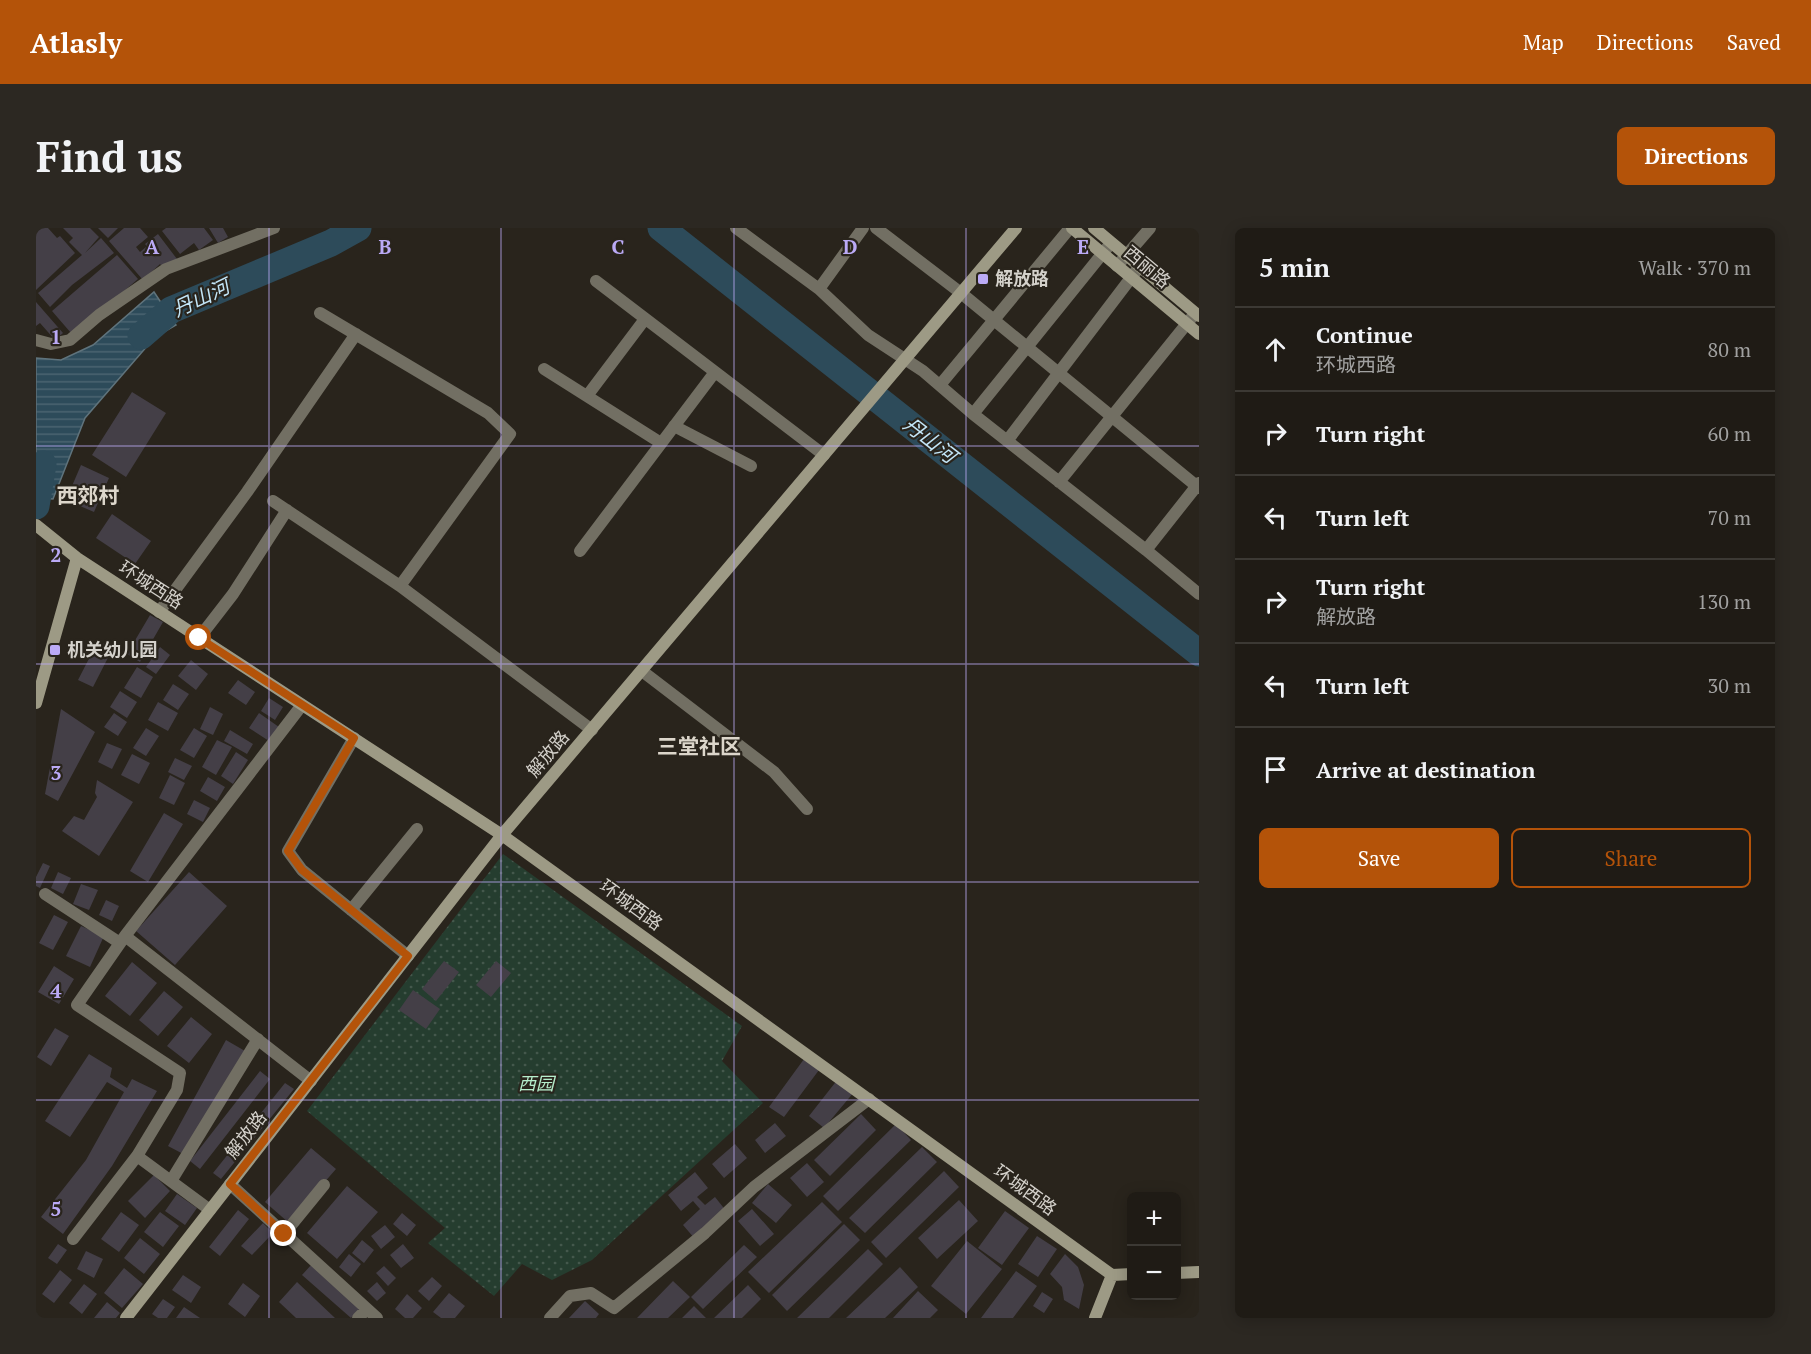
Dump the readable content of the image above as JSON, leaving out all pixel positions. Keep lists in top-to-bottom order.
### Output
{
  "streets": {
    "street": ["西丽路", "环城西路", "解放路"]
  },
  "crossings": [
    ["环城西路", "解放路"]
  ],
  "districts": ["西郊村", "三堂社区"],
  "water": ["丹山河"],
  "parks": ["西园"],
  "places": {
    "transit": ["解放路", "机关幼儿园"]
  },
  "page": {
    "header": "Atlasly",
    "nav": ["Map", "Directions", "Saved"],
    "buttons": [
      "Directions",
      ["Save", "Share"]
    ],
    "title": "Find us",
    "heading": ["5 min", "Walk · 370 m"],
    "list": [
      ["Continue", "环城西路", "80 m"],
      ["Turn right", "60 m"],
      ["Turn left", "70 m"],
      ["Turn right", "解放路", "130 m"],
      ["Turn left", "30 m"],
      "Arrive at destination"
    ],
    "map_buttons": ["+", "−"]
  },
  "grid": {
    "columns": [
      "A",
      "B",
      "C",
      "D",
      "E"
    ],
    "rows": [
      "1",
      "2",
      "3",
      "4",
      "5"
    ]
  }
}
